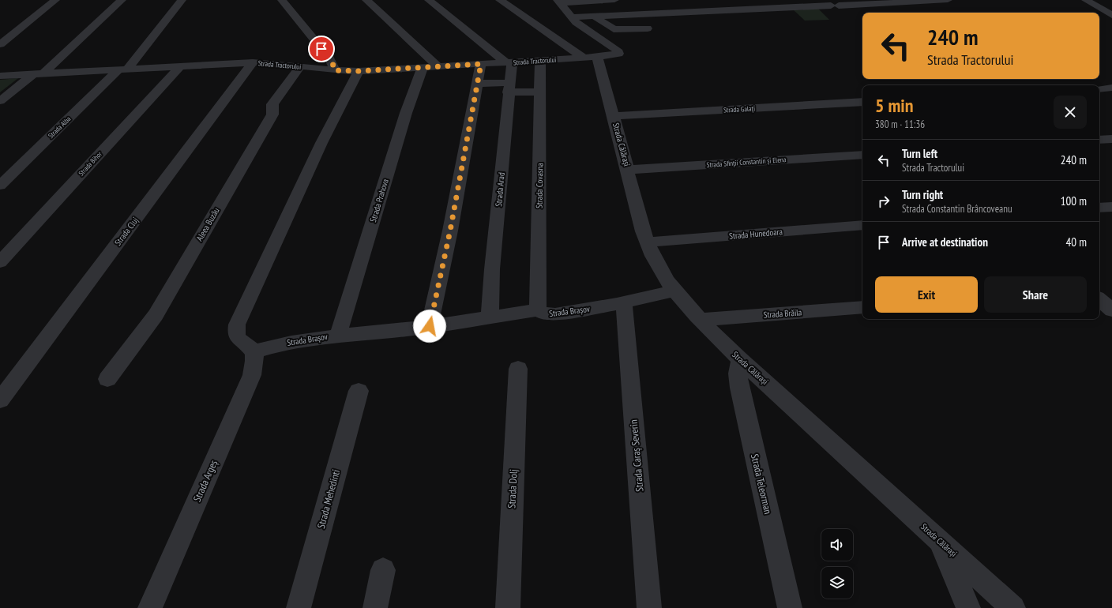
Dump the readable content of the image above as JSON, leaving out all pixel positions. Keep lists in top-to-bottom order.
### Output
{
  "streets": {
    "street": [
      "Strada Tractorului",
      "Strada Galați",
      "Strada Alba",
      "Strada Călărași",
      "Strada Sfinții Constantin și Elena",
      "Strada Bihor",
      "Strada Covasna",
      "Strada Arad",
      "Strada Prahova",
      "Aleea Buzău",
      "Strada Cluj",
      "Strada Hunedoara",
      "Strada Brașov",
      "Strada Brăila",
      "Strada Caraș Severin",
      "Strada Argeș",
      "Strada Teleorman",
      "Strada Dolj",
      "Strada Mehedinti"
    ]
  },
  "crossings": [
    ["Strada Tractorului", "Strada Alba"],
    ["Strada Tractorului", "Strada Călărași"],
    ["Strada Tractorului", "Strada Bihor"],
    ["Strada Tractorului", "Strada Covasna"],
    ["Strada Tractorului", "Strada Arad"],
    ["Strada Tractorului", "Strada Prahova"],
    ["Strada Tractorului", "Aleea Buzău"],
    ["Strada Tractorului", "Strada Cluj"],
    ["Strada Galați", "Strada Călărași"],
    ["Strada Călărași", "Strada Sfinții Constantin și Elena"],
    ["Strada Călărași", "Strada Hunedoara"],
    ["Strada Călărași", "Strada Brașov"],
    ["Strada Călărași", "Strada Brăila"],
    ["Strada Călărași", "Strada Teleorman"],
    ["Strada Covasna", "Strada Brașov"],
    ["Strada Arad", "Strada Brașov"],
    ["Strada Prahova", "Strada Brașov"],
    ["Strada Brașov", "Strada Caraș Severin"],
    ["Strada Brașov", "Strada Argeș"]
  ],
  "page": {
    "turn": ["240 m", "Strada Tractorului"],
    "heading": ["5 min", "380 m · 11:36"],
    "list": [
      {
        "name": "Turn left",
        "note": "Strada Tractorului",
        "value": "240 m"
      },
      {
        "name": "Turn right",
        "note": "Strada Constantin Brâncoveanu",
        "value": "100 m"
      },
      {
        "name": "Arrive at destination",
        "value": "40 m"
      }
    ],
    "buttons": ["Exit", "Share"]
  }
}
